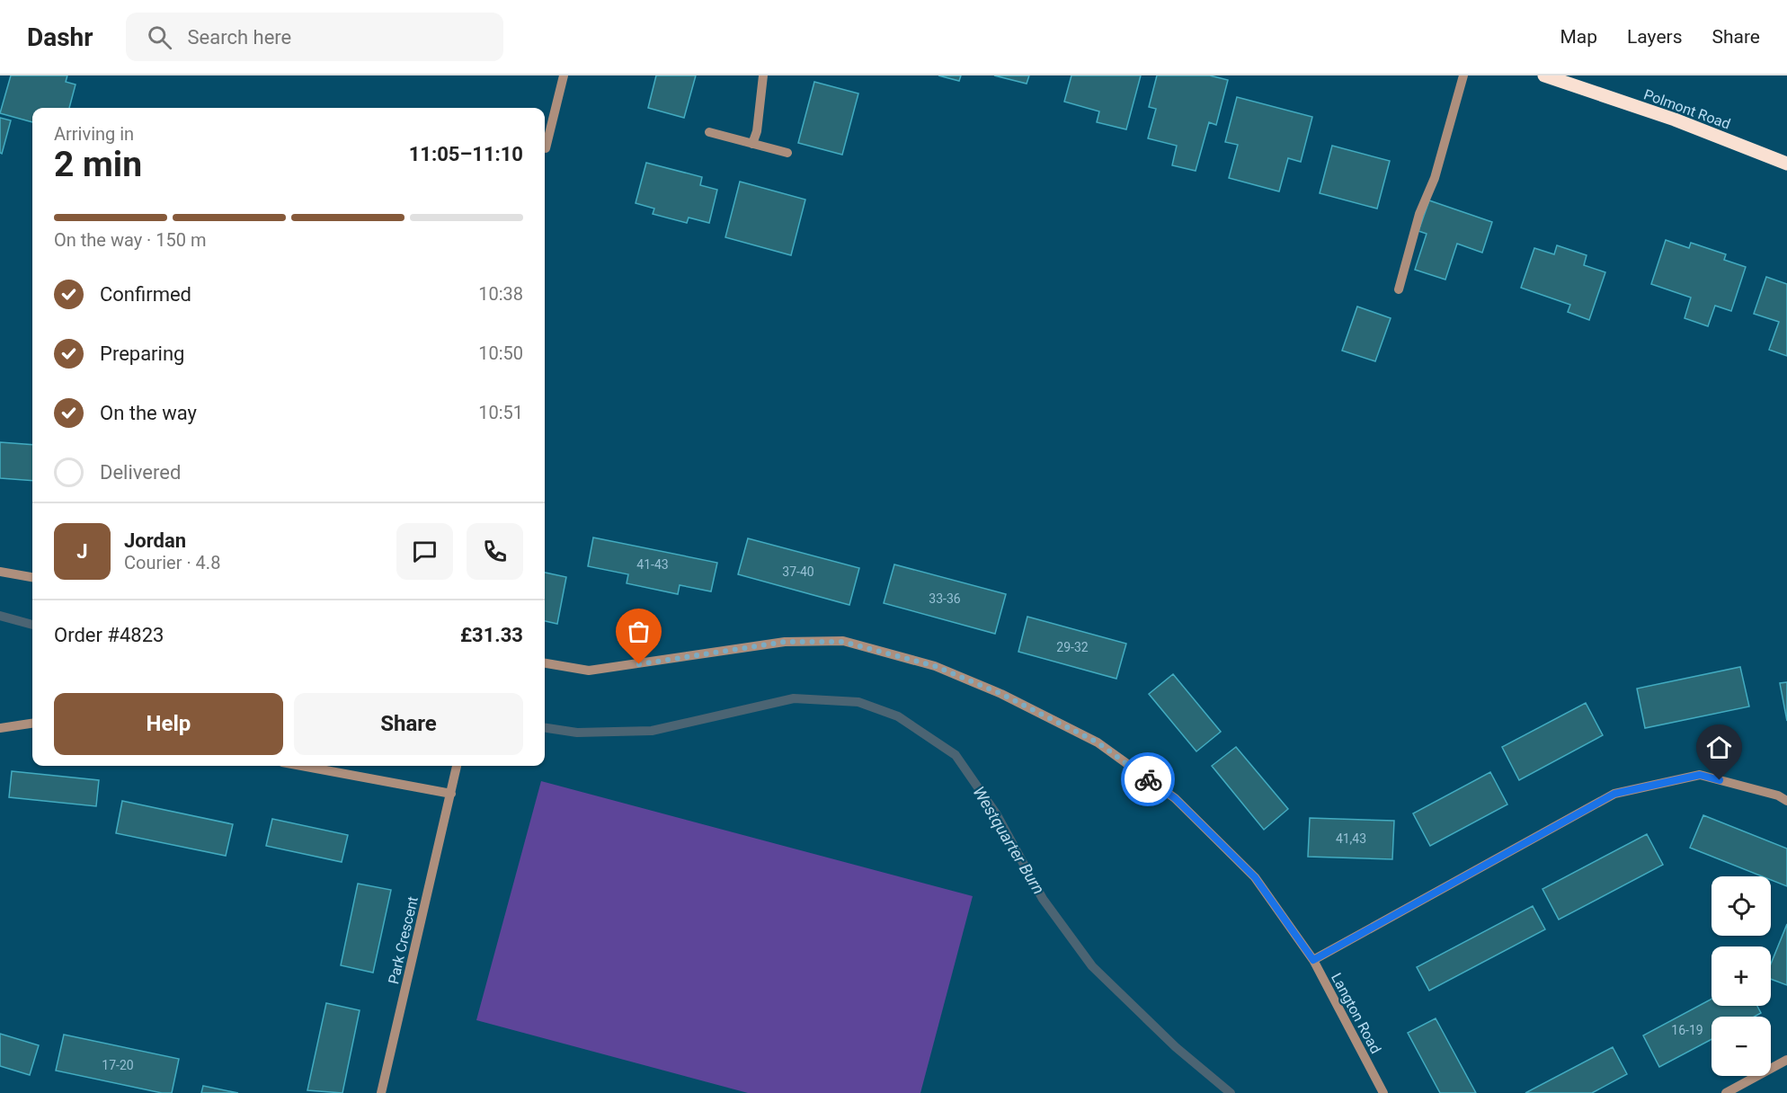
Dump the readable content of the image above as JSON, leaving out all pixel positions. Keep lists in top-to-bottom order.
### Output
{
  "streets": {
    "main road": ["Polmont Road"],
    "street": ["Park Crescent", "Langton Road"]
  },
  "water": ["Westquarter Burn"],
  "house_numbers": [
    "41-43",
    "37-40",
    "33-36",
    "29-32",
    "41,43",
    "16-19",
    "17-20"
  ],
  "page": {
    "header": "Dashr",
    "search": "Search here",
    "nav": ["Map", "Layers", "Share"],
    "heading": ["2 min", "Arriving in", "11:05–11:10"],
    "panel": [
      "Jordan",
      "Courier · 4.8",
      "Order #4823",
      "£31.33"
    ],
    "bar": "On the way · 150 m",
    "list": [
      ["Confirmed", "10:38"],
      ["Preparing", "10:50"],
      ["On the way", "10:51"],
      "Delivered"
    ],
    "round": "J",
    "buttons": ["Help", "Share"],
    "map_buttons": ["+", "−"]
  }
}
